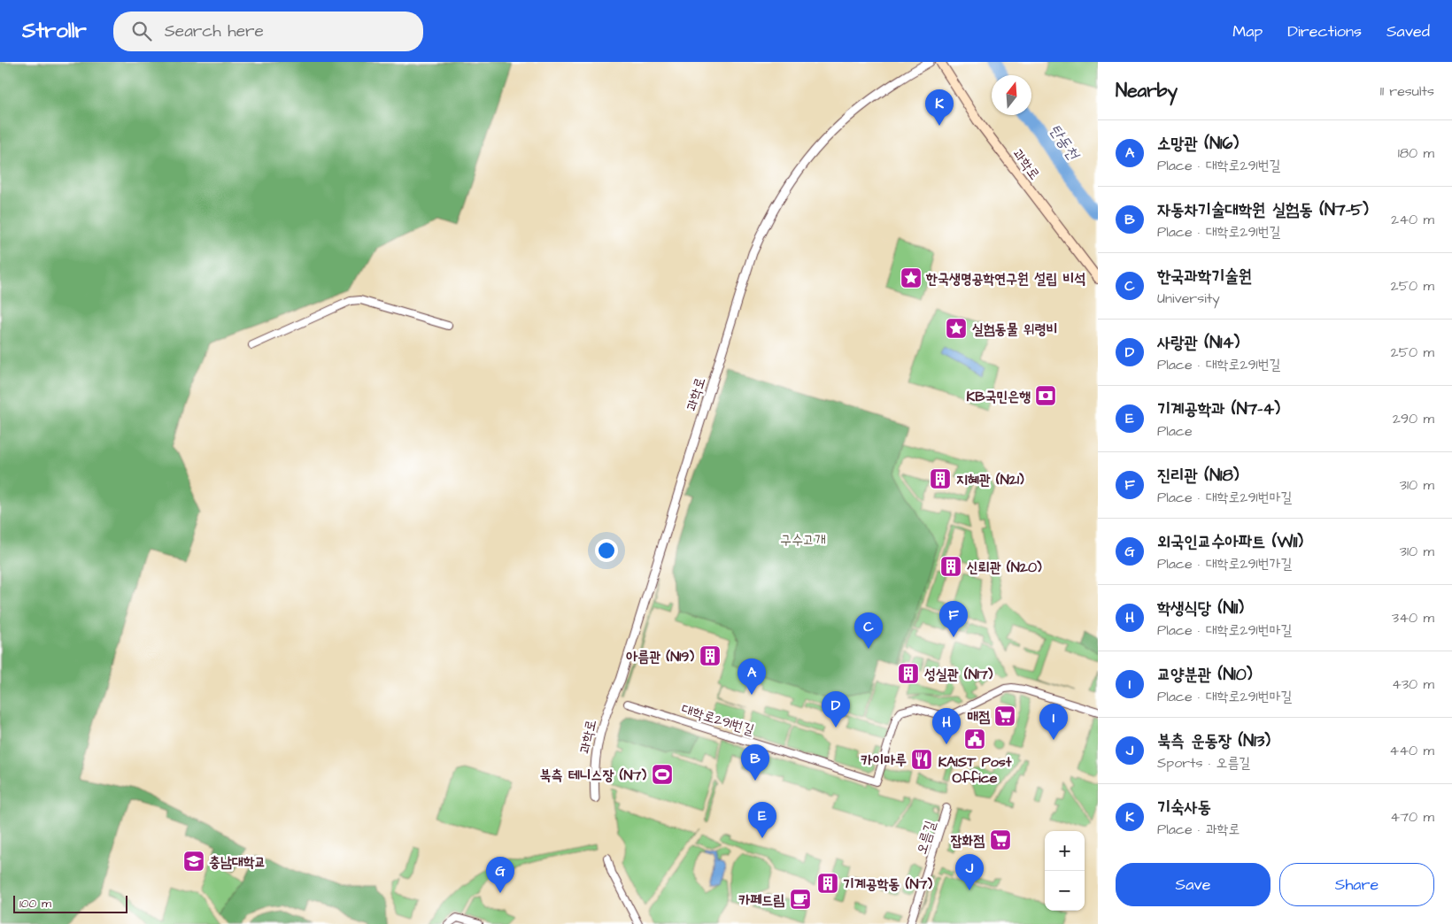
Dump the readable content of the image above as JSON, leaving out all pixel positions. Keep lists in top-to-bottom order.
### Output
{
  "streets": {
    "main road": ["과학로"],
    "street": ["대학로291번길", "오름길"]
  },
  "water": ["탄동천"],
  "parks": ["구수고개"],
  "places": {
    "place": ["한국생명공학연구원 설립 비석", "실험동물 위령비"],
    "bank": ["KB국민은행"],
    "building": [
      "지혜관 (N21)",
      "신뢰관 (N20)",
      "아름관 (N19)",
      "성실관 (N17)",
      "기계공학동 (N7)"
    ],
    "supermarket": ["매점", "잡화점"],
    "public building": ["KAIST Post Office"],
    "restaurant": ["카이마루"],
    "sports": ["북측 테니스장 (N7)"],
    "school or university": ["충남대학교"],
    "cafe": ["카페드림"]
  },
  "scale_bar": "100 m",
  "north": "top",
  "page": {
    "header": "Strollr",
    "search": "Search here",
    "nav": ["Map", "Directions", "Saved"],
    "heading": ["Nearby", "11 results"],
    "pins": [
      "K",
      "F",
      "C",
      "A",
      "D",
      "I",
      "H",
      "B",
      "E",
      "J",
      "G"
    ],
    "list": [
      {
        "mark": "A",
        "name": "소망관 (N16)",
        "note": "Place · 대학로291번길",
        "value": "180 m"
      },
      {
        "mark": "B",
        "name": "자동차기술대학원 실험동 (N7-5)",
        "note": "Place · 대학로291번길",
        "value": "240 m"
      },
      {
        "mark": "C",
        "name": "한국과학기술원",
        "note": "University",
        "value": "250 m"
      },
      {
        "mark": "D",
        "name": "사랑관 (N14)",
        "note": "Place · 대학로291번길",
        "value": "250 m"
      },
      {
        "mark": "E",
        "name": "기계공학과 (N7-4)",
        "note": "Place",
        "value": "290 m"
      },
      {
        "mark": "F",
        "name": "진리관 (N18)",
        "note": "Place · 대학로291번마길",
        "value": "310 m"
      },
      {
        "mark": "G",
        "name": "외국인교수아파트 (W11)",
        "note": "Place · 대학로291번가길",
        "value": "310 m"
      },
      {
        "mark": "H",
        "name": "학생식당 (N11)",
        "note": "Place · 대학로291번마길",
        "value": "340 m"
      },
      {
        "mark": "I",
        "name": "교양분관 (N10)",
        "note": "Place · 대학로291번마길",
        "value": "430 m"
      },
      {
        "mark": "J",
        "name": "북측 운동장 (N13)",
        "note": "Sports · 오름길",
        "value": "440 m"
      },
      {
        "mark": "K",
        "name": "기숙사동",
        "note": "Place · 과학로",
        "value": "470 m"
      }
    ],
    "map_buttons": ["+", "−"],
    "buttons": ["Save", "Share"],
    "scale": "100 m"
  }
}
